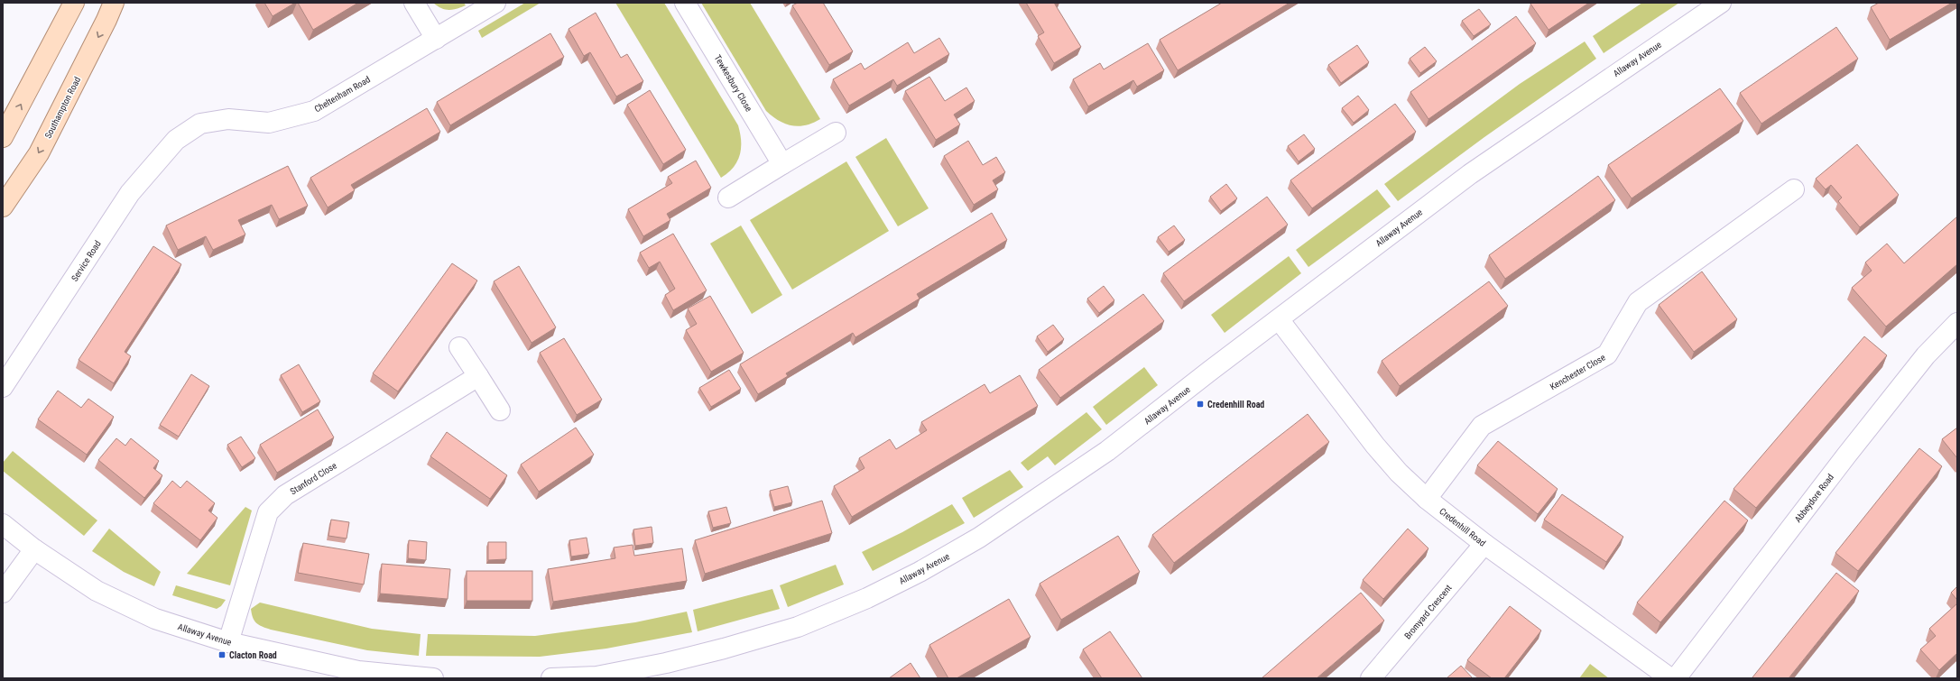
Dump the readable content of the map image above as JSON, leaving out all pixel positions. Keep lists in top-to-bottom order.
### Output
{
  "streets": {
    "main road": ["Southampton Road"],
    "street": [
      "Allaway Avenue",
      "Tewkesbury Close",
      "Cheltenham Road",
      "Service Road",
      "Kenchester Close",
      "Stanford Close",
      "Abbeydore Road",
      "Credenhill Road",
      "Bromyard Crescent"
    ]
  },
  "crossings": [
    ["Allaway Avenue", "Stanford Close"],
    ["Allaway Avenue", "Credenhill Road"],
    ["Cheltenham Road", "Service Road"],
    ["Kenchester Close", "Credenhill Road"],
    ["Credenhill Road", "Bromyard Crescent"]
  ],
  "places": {
    "transit": ["Credenhill Road", "Clacton Road"]
  }
}
